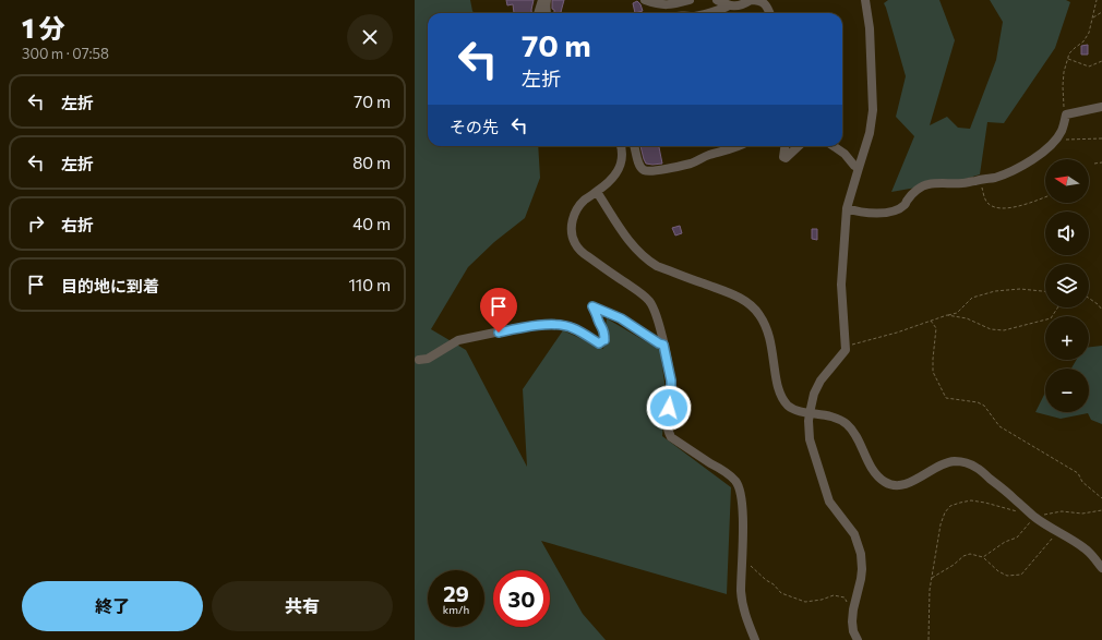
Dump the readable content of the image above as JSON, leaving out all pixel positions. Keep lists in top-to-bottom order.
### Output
{
  "north": "left",
  "page": {
    "heading": ["1 分", "300 m · 07:58"],
    "turn": ["70 m", "左折"],
    "list": [
      {
        "name": "左折",
        "value": "70 m"
      },
      {
        "name": "左折",
        "value": "80 m"
      },
      {
        "name": "右折",
        "value": "40 m"
      },
      {
        "name": "目的地に到着",
        "value": "110 m"
      }
    ],
    "then": "その先",
    "map_buttons": ["+", "−"],
    "speed": "29 km/h",
    "limit": "30",
    "buttons": ["終了", "共有"]
  }
}
